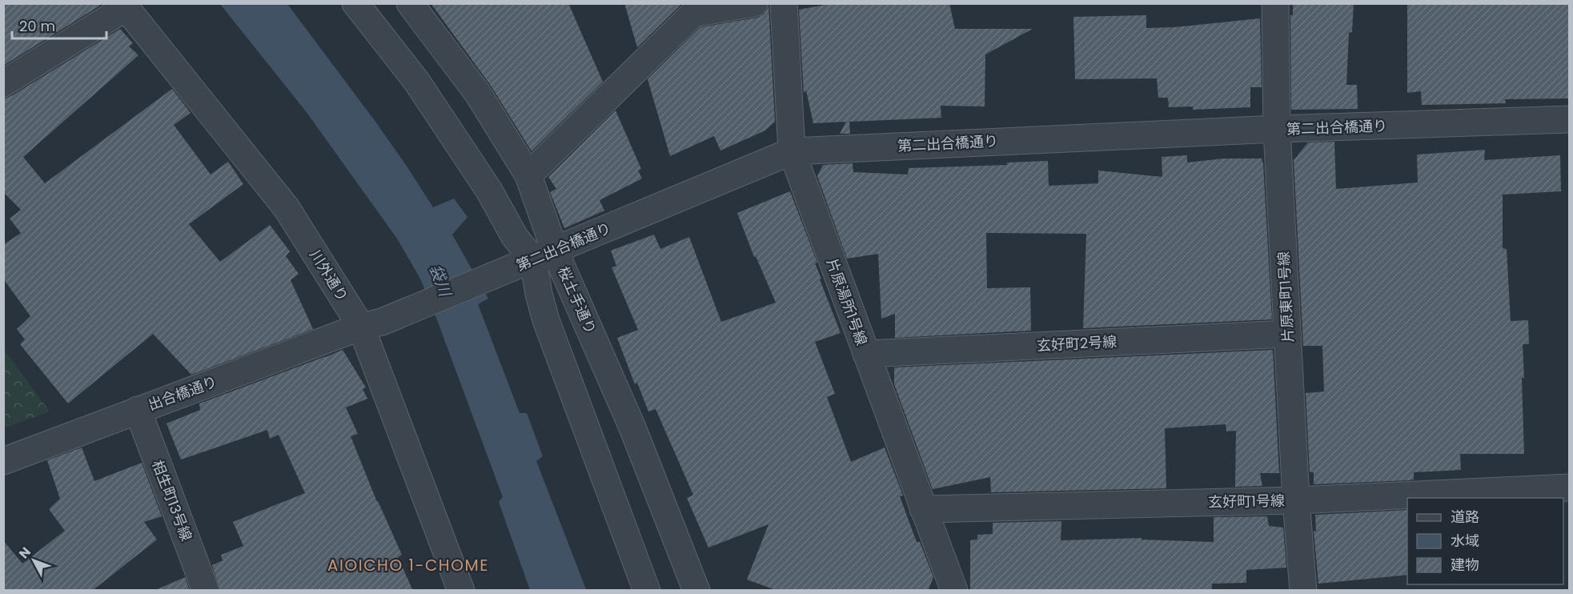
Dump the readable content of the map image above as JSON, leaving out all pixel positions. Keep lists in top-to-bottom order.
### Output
{
  "streets": {
    "street": [
      "第二出合橋通り",
      "川外通り",
      "片原東町1号線",
      "桜土手通り",
      "片原湯所1号線",
      "玄好町2号線",
      "出合橋通り",
      "相生町13号線",
      "玄好町1号線"
    ]
  },
  "crossings": [
    ["第二出合橋通り", "川外通り"],
    ["第二出合橋通り", "片原東町1号線"],
    ["第二出合橋通り", "桜土手通り"],
    ["第二出合橋通り", "片原湯所1号線"],
    ["第二出合橋通り", "出合橋通り"],
    ["川外通り", "出合橋通り"],
    ["片原東町1号線", "玄好町2号線"],
    ["片原東町1号線", "玄好町1号線"],
    ["片原湯所1号線", "玄好町2号線"],
    ["片原湯所1号線", "玄好町1号線"],
    ["出合橋通り", "相生町13号線"]
  ],
  "districts": ["AIOICHO 1-CHOME"],
  "water": ["袋川"],
  "legend": ["道路", "水域", "建物"],
  "scale_bar": "20 m",
  "north": "top left"
}
